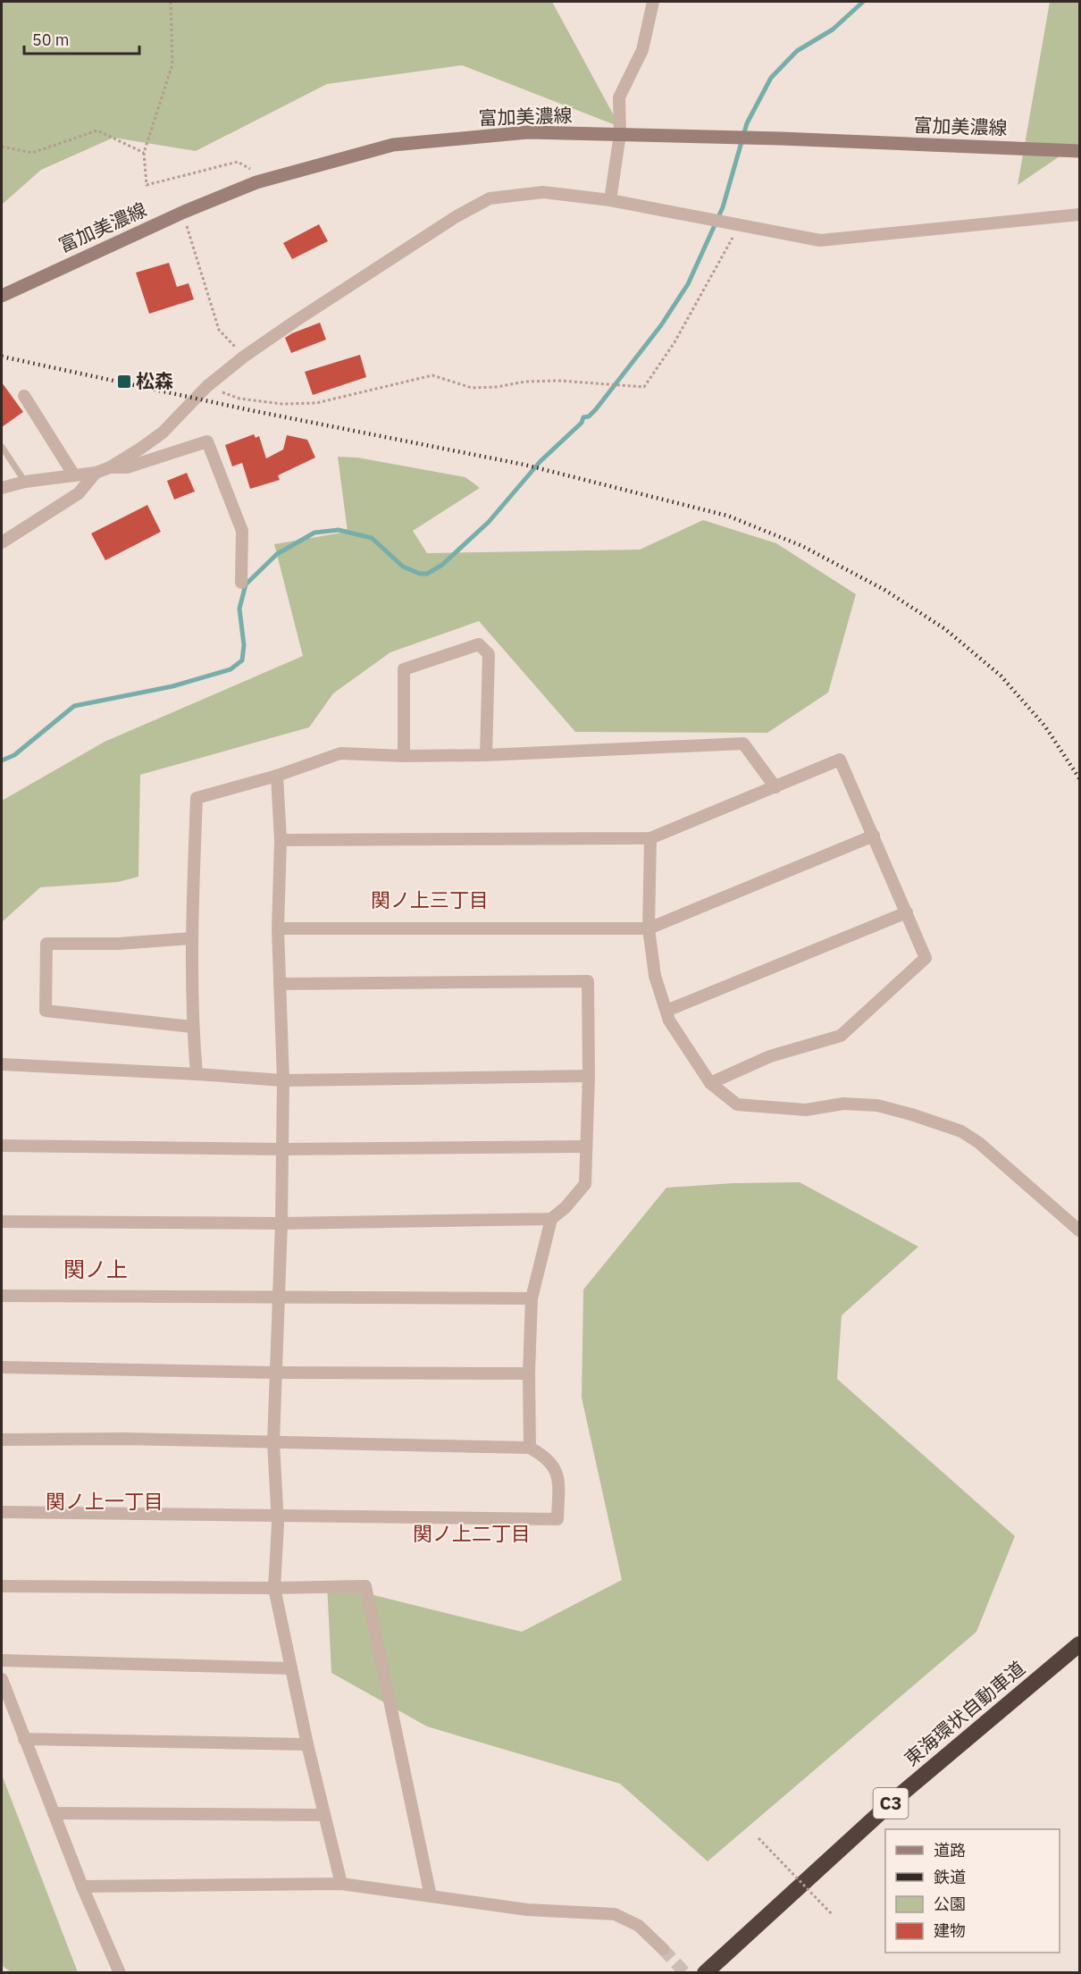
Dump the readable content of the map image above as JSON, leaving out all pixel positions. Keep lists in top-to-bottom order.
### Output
{
  "streets": {
    "highway": ["東海環状自動車道", "C3"],
    "main road": ["富加美濃線"]
  },
  "districts": [
    "関ノ上三丁目",
    "関ノ上",
    "関ノ上一丁目",
    "関ノ上二丁目"
  ],
  "places": {
    "transit": ["松森"]
  },
  "legend": [
    "道路",
    "鉄道",
    "公園",
    "建物"
  ],
  "scale_bar": "50 m"
}
